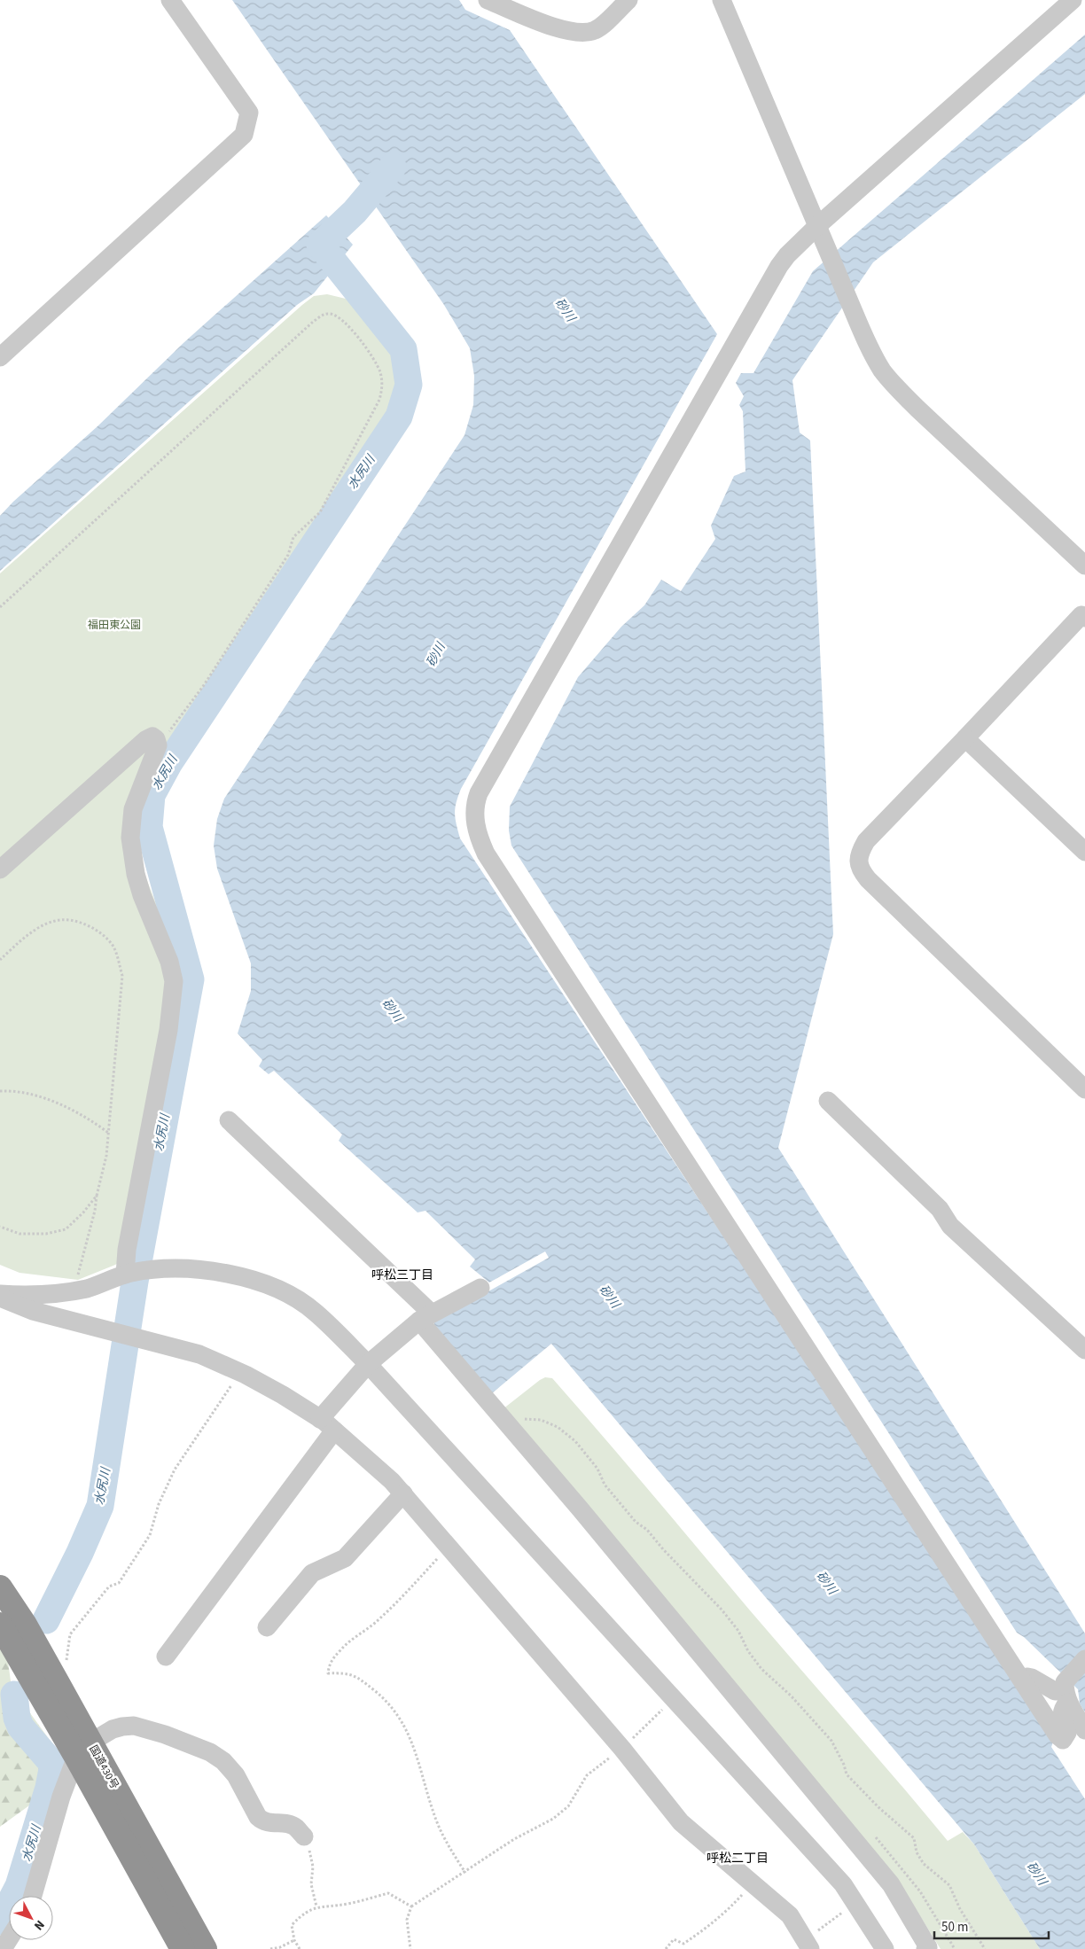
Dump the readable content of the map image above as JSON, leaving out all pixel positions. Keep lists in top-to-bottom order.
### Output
{
  "streets": {
    "highway": ["国道430号"]
  },
  "districts": ["呼松三丁目", "呼松二丁目"],
  "water": ["砂川", "水尻川"],
  "parks": ["福田東公園"],
  "scale_bar": "50 m",
  "north": "bottom right"
}
